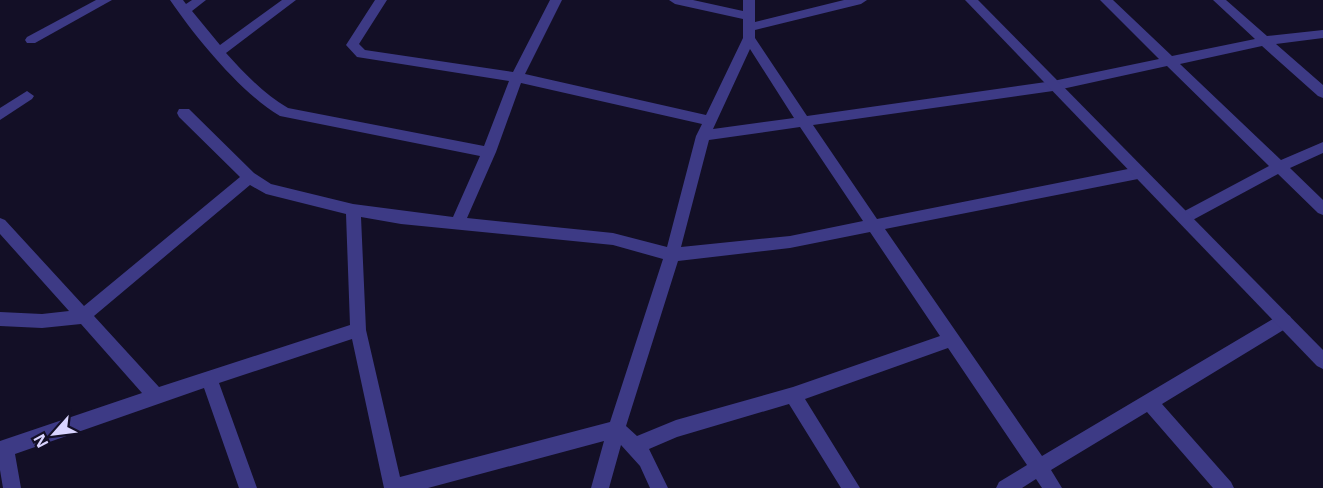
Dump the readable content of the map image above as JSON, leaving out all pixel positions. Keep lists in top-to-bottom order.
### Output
{
  "north": "bottom left"
}
